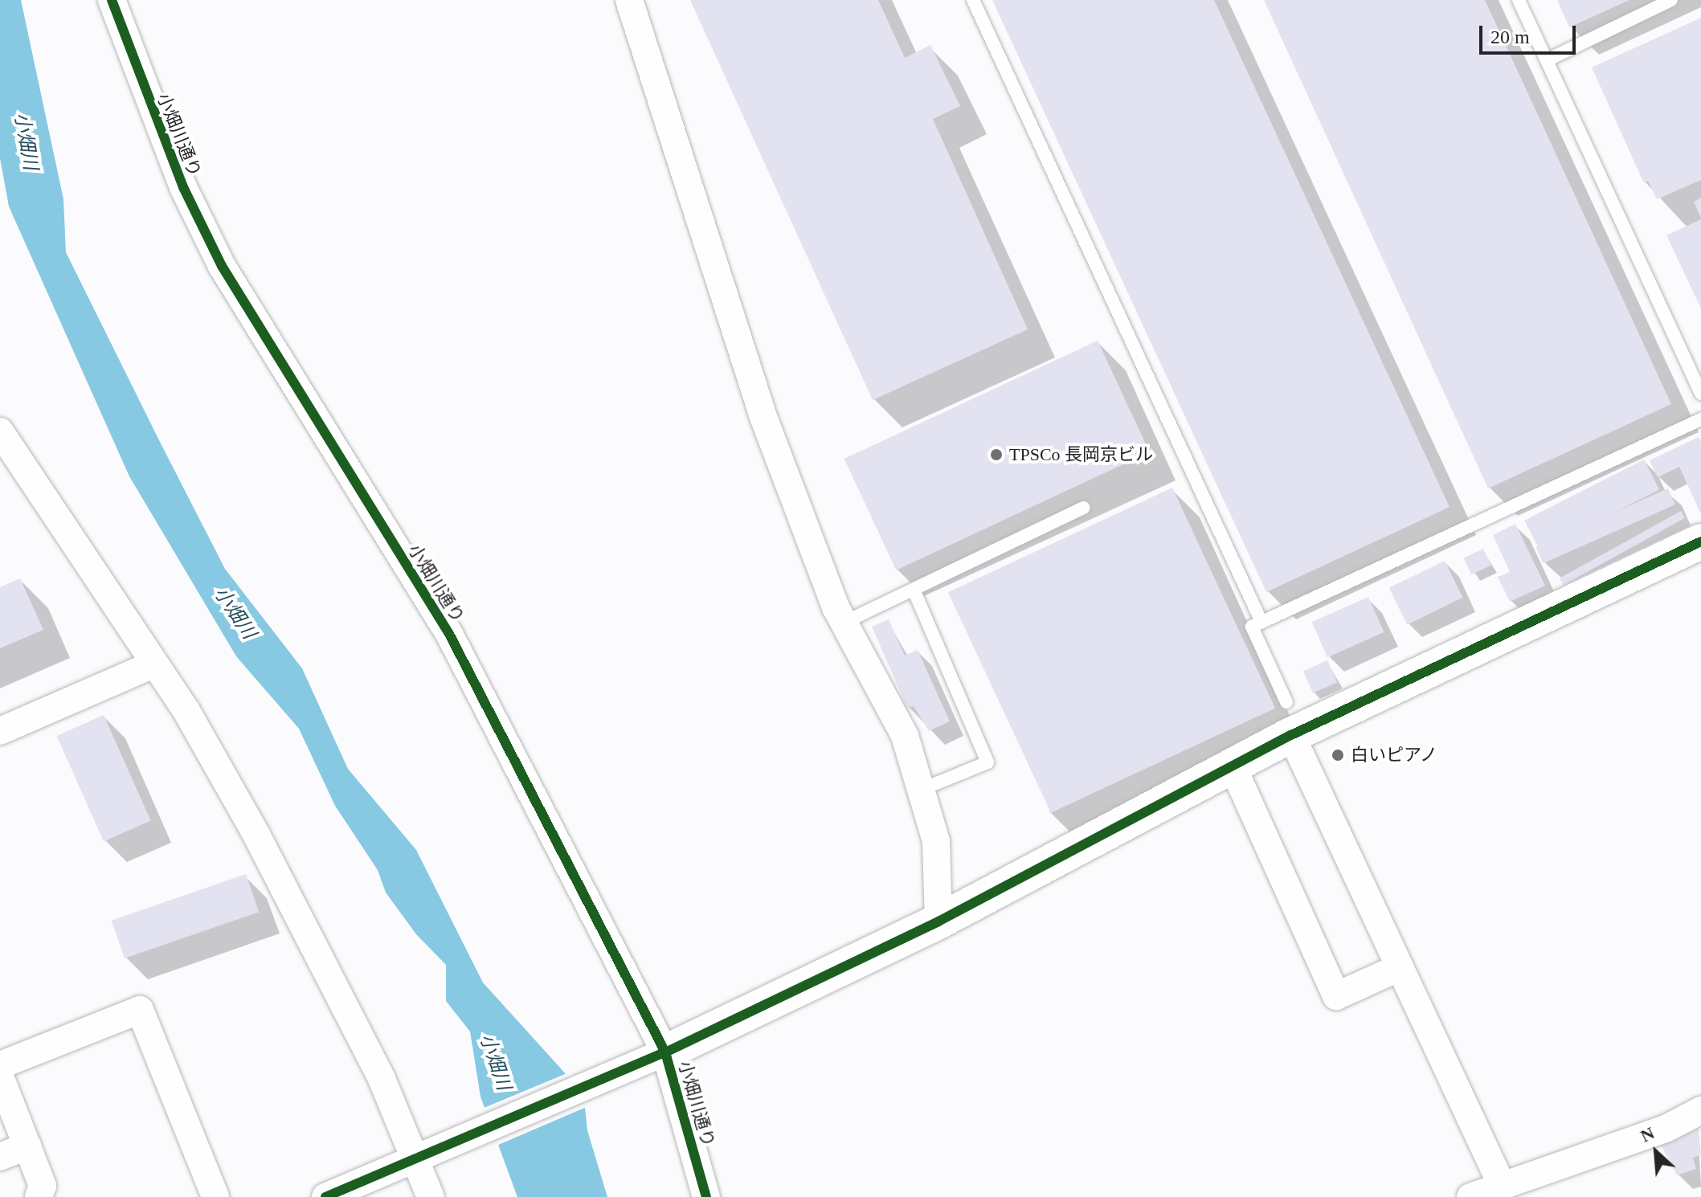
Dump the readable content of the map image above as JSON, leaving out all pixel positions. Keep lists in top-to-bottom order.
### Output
{
  "streets": {
    "street": ["小畑川通り"]
  },
  "water": ["小畑川"],
  "places": ["TPSCo 長岡京ビル", "白いピアノ"],
  "scale_bar": "20 m",
  "north": "top left"
}
